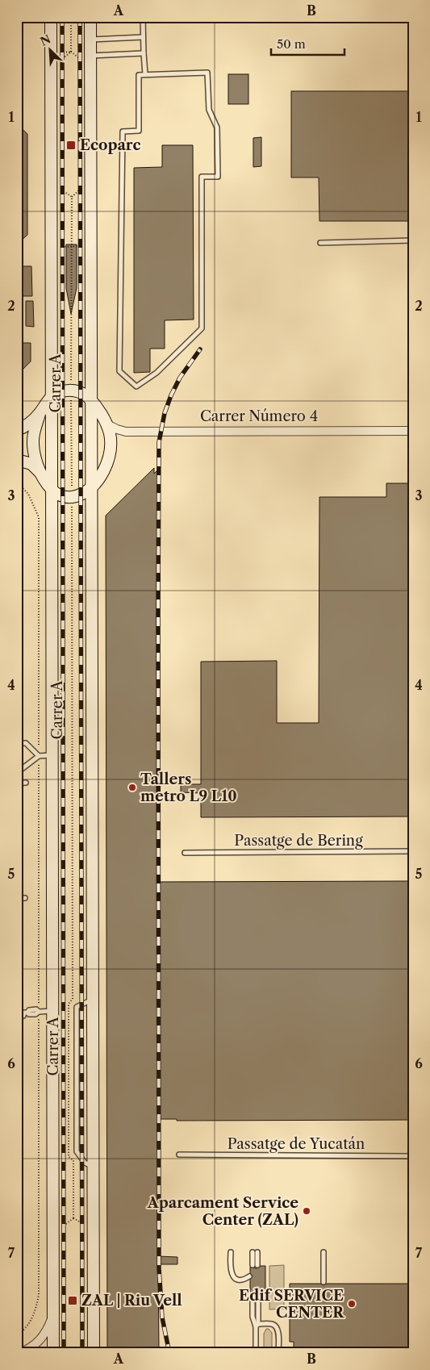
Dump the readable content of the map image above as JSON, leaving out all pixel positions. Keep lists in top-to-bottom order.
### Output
{
  "streets": {
    "main road": ["Carrer A"],
    "street": ["Carrer Número 4"],
    "lane": ["Passatge de Bering", "Passatge de Yucatán"]
  },
  "places": {
    "transit": ["Ecoparc", "ZAL | Riu Vell"],
    "other": ["Tallers metro L9 L10", "Aparcament Service Center (ZAL)", "Edif SERVICE CENTER"]
  },
  "scale_bar": "50 m",
  "north": "top left",
  "grid": {
    "columns": ["A", "B"],
    "rows": [
      "1",
      "2",
      "3",
      "4",
      "5",
      "6",
      "7"
    ]
  }
}
